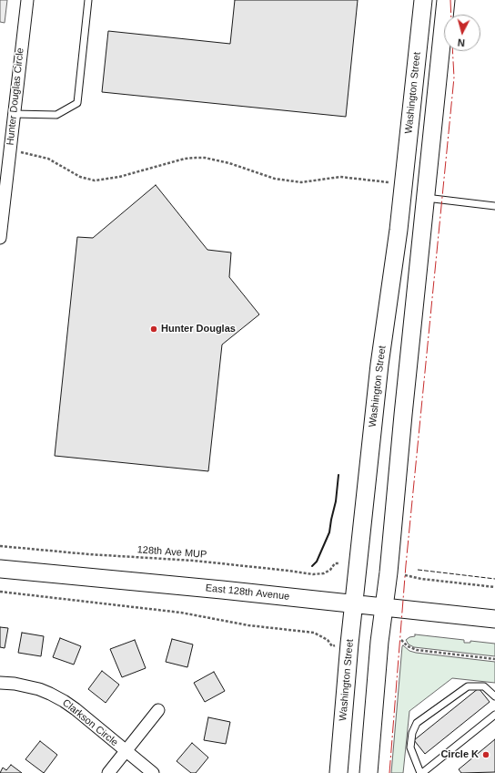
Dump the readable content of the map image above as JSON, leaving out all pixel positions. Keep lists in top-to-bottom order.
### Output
{
  "streets": {
    "main road": ["Washington Street", "East 128th Avenue"],
    "street": ["Hunter Douglas Circle", "Clarkson Circle"],
    "path": ["128th Ave MUP"]
  },
  "crossings": [
    ["Washington Street", "East 128th Avenue"]
  ],
  "places": ["Hunter Douglas", "Circle K"],
  "north": "bottom"
}
